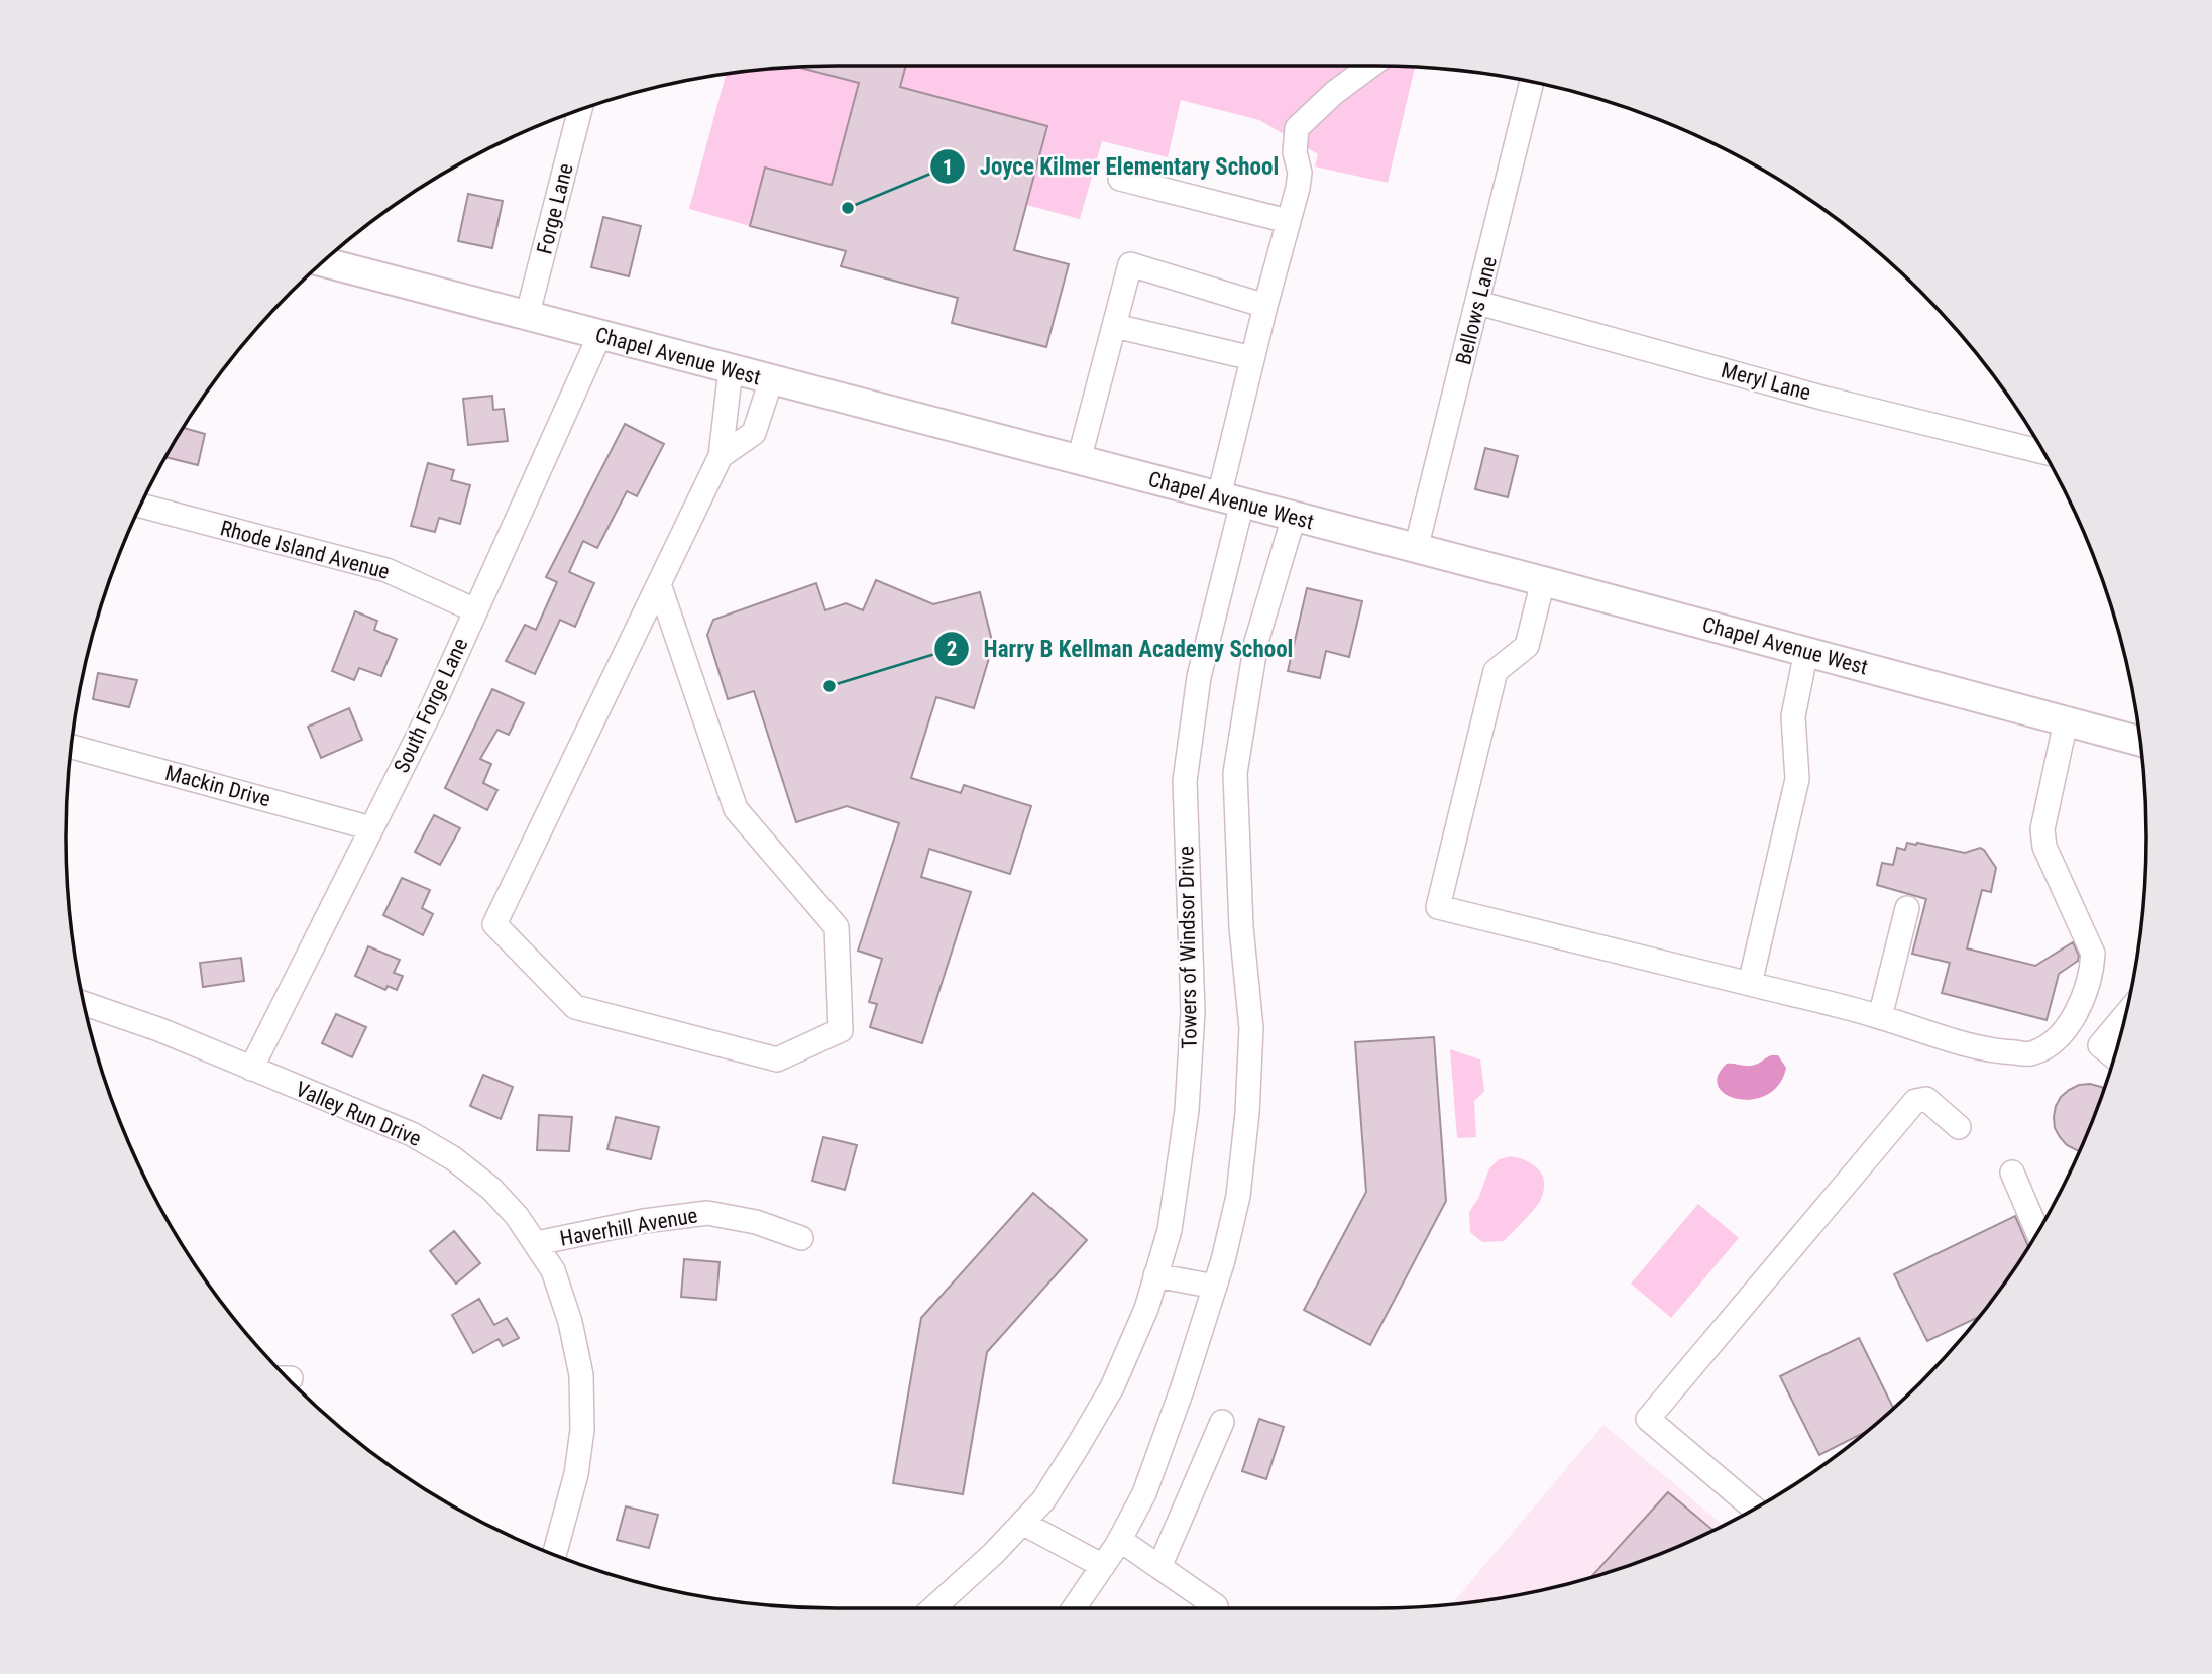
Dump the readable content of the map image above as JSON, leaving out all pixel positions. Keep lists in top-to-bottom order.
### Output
{
  "streets": {
    "main road": ["Chapel Avenue West"],
    "street": [
      "Forge Lane",
      "Bellows Lane",
      "Meryl Lane",
      "Rhode Island Avenue",
      "South Forge Lane",
      "Mackin Drive",
      "Towers of Windsor Drive",
      "Valley Run Drive",
      "Haverhill Avenue"
    ]
  },
  "crossings": [
    ["Forge Lane", "Chapel Avenue West"],
    ["Bellows Lane", "Chapel Avenue West"],
    ["Bellows Lane", "Meryl Lane"],
    ["Chapel Avenue West", "South Forge Lane"],
    ["Chapel Avenue West", "Towers of Windsor Drive"],
    ["Rhode Island Avenue", "South Forge Lane"],
    ["South Forge Lane", "Mackin Drive"],
    ["South Forge Lane", "Valley Run Drive"],
    ["Valley Run Drive", "Haverhill Avenue"]
  ],
  "places": ["Joyce Kilmer Elementary School", "Harry B Kellman Academy School"]
}
